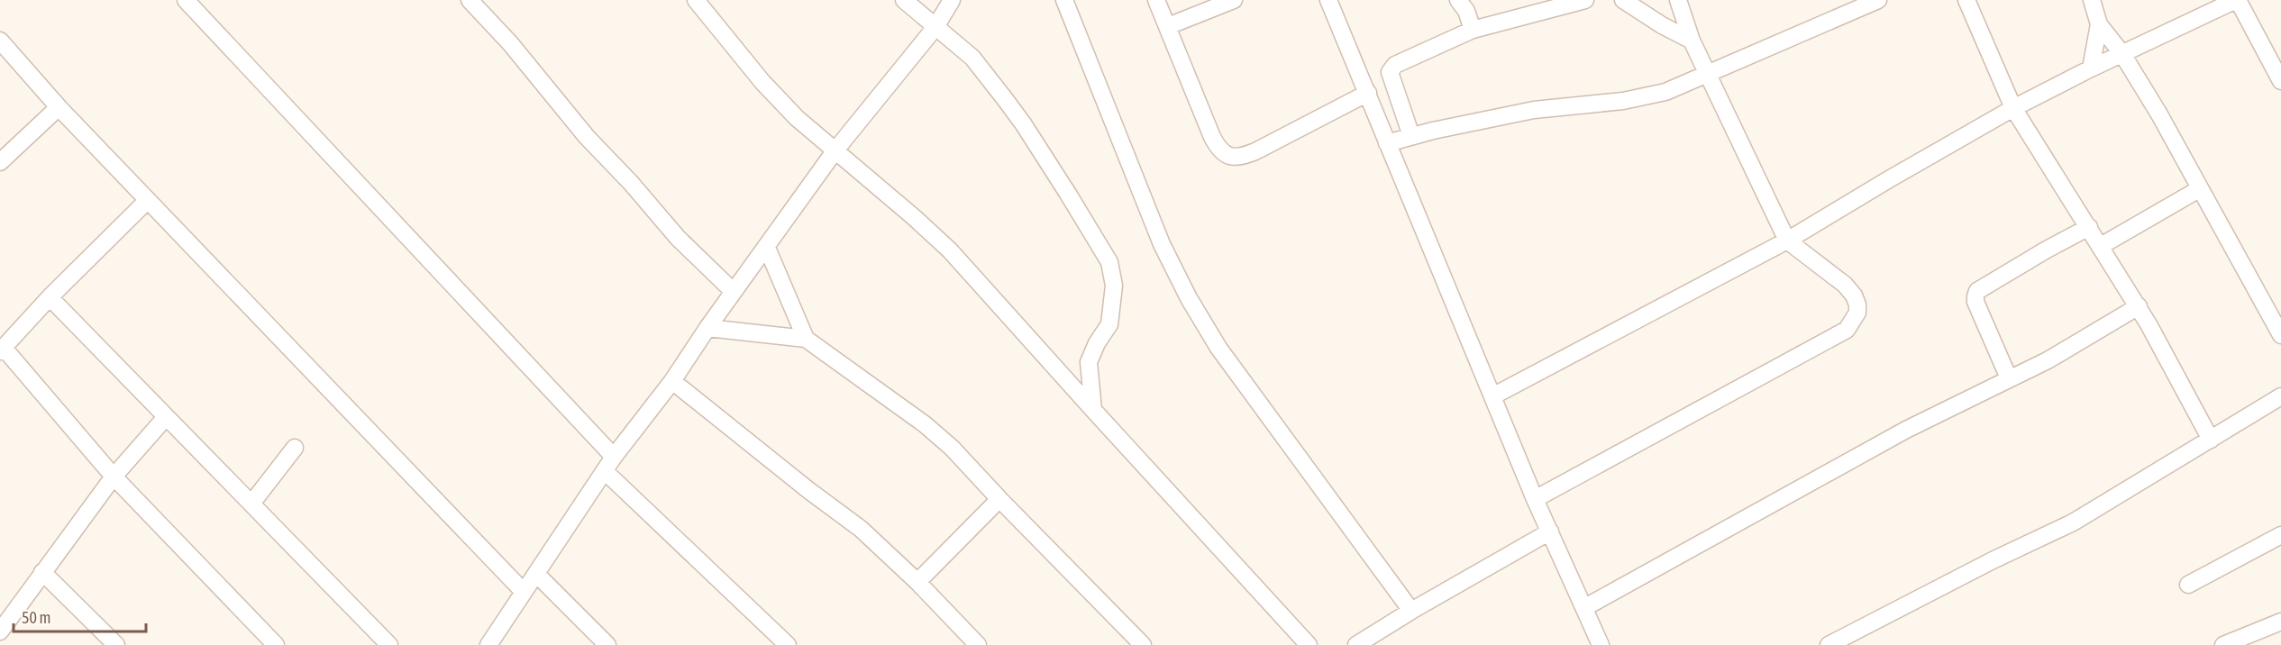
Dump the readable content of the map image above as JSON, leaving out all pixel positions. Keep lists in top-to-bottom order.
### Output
{
  "scale_bar": "50 m"
}
